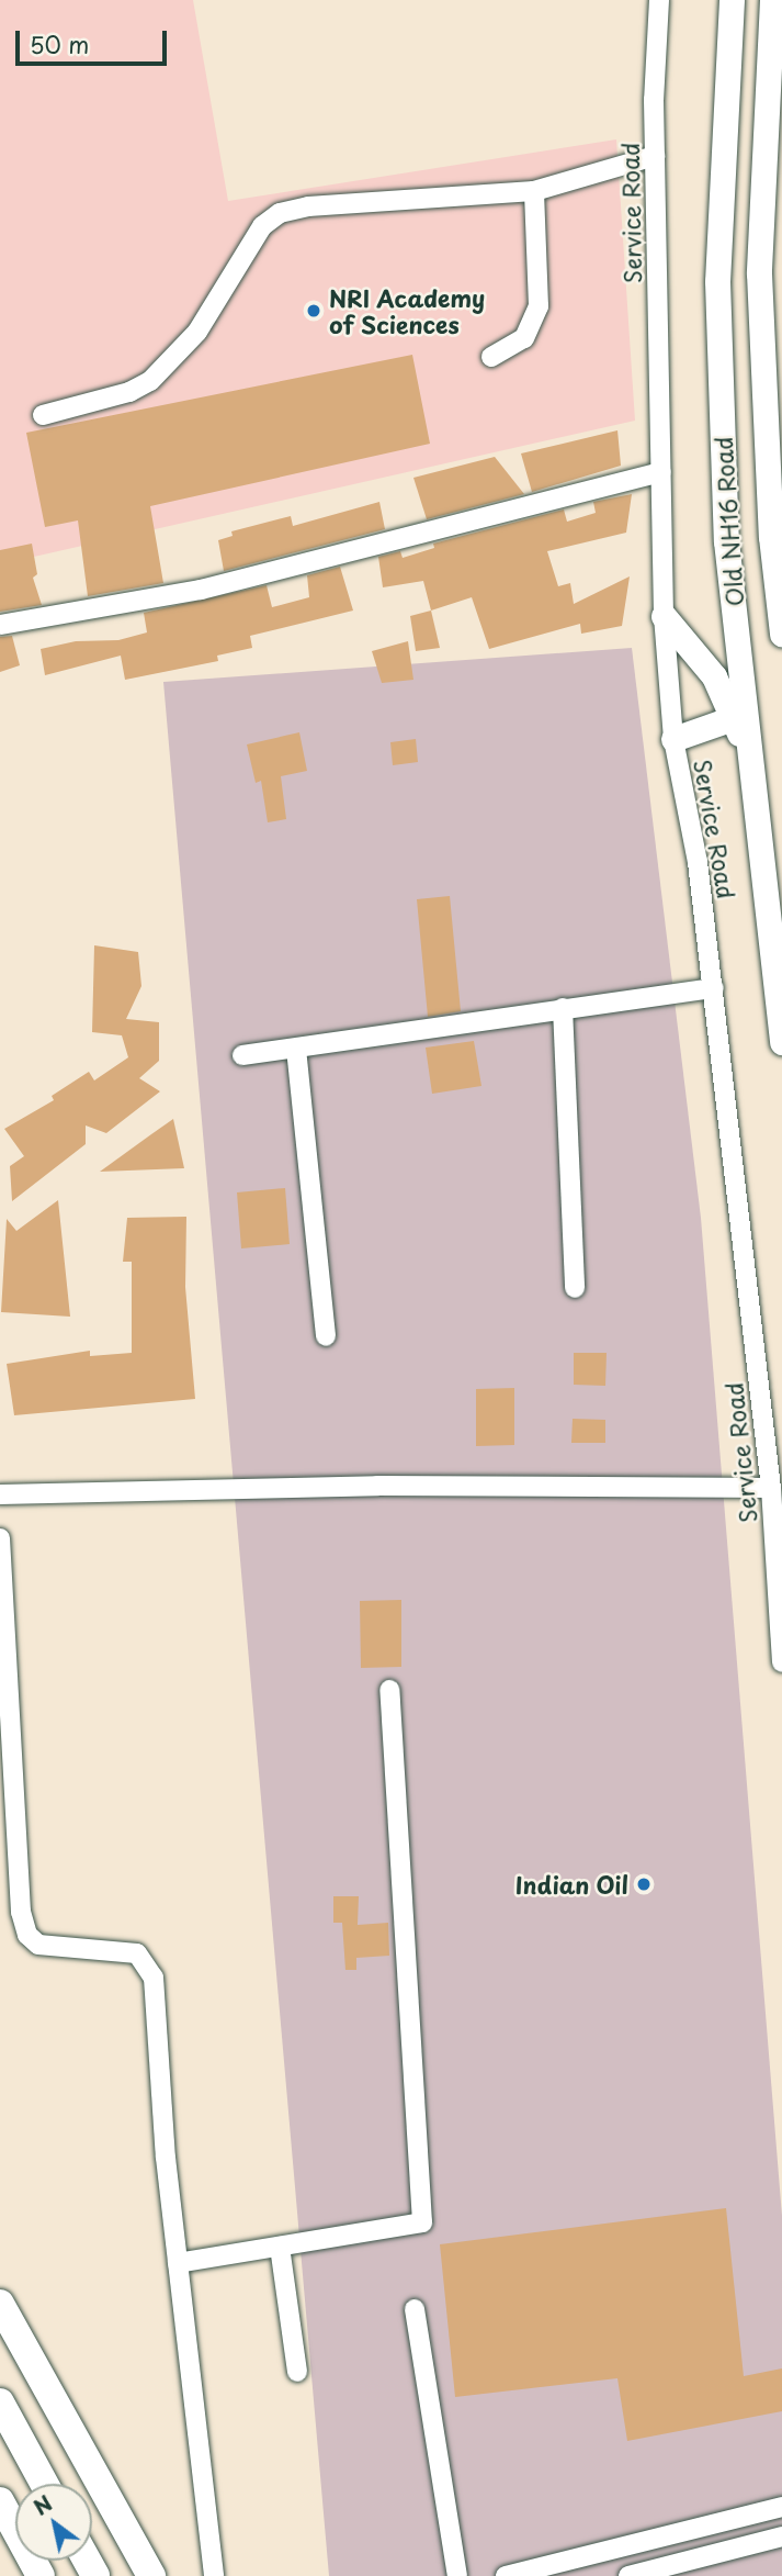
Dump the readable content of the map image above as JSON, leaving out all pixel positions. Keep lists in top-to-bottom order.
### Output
{
  "streets": {
    "main road": ["Old NH16 Road"],
    "street": ["Service Road"]
  },
  "places": ["NRI Academy of Sciences", "Indian Oil"],
  "scale_bar": "50 m",
  "north": "top left"
}
